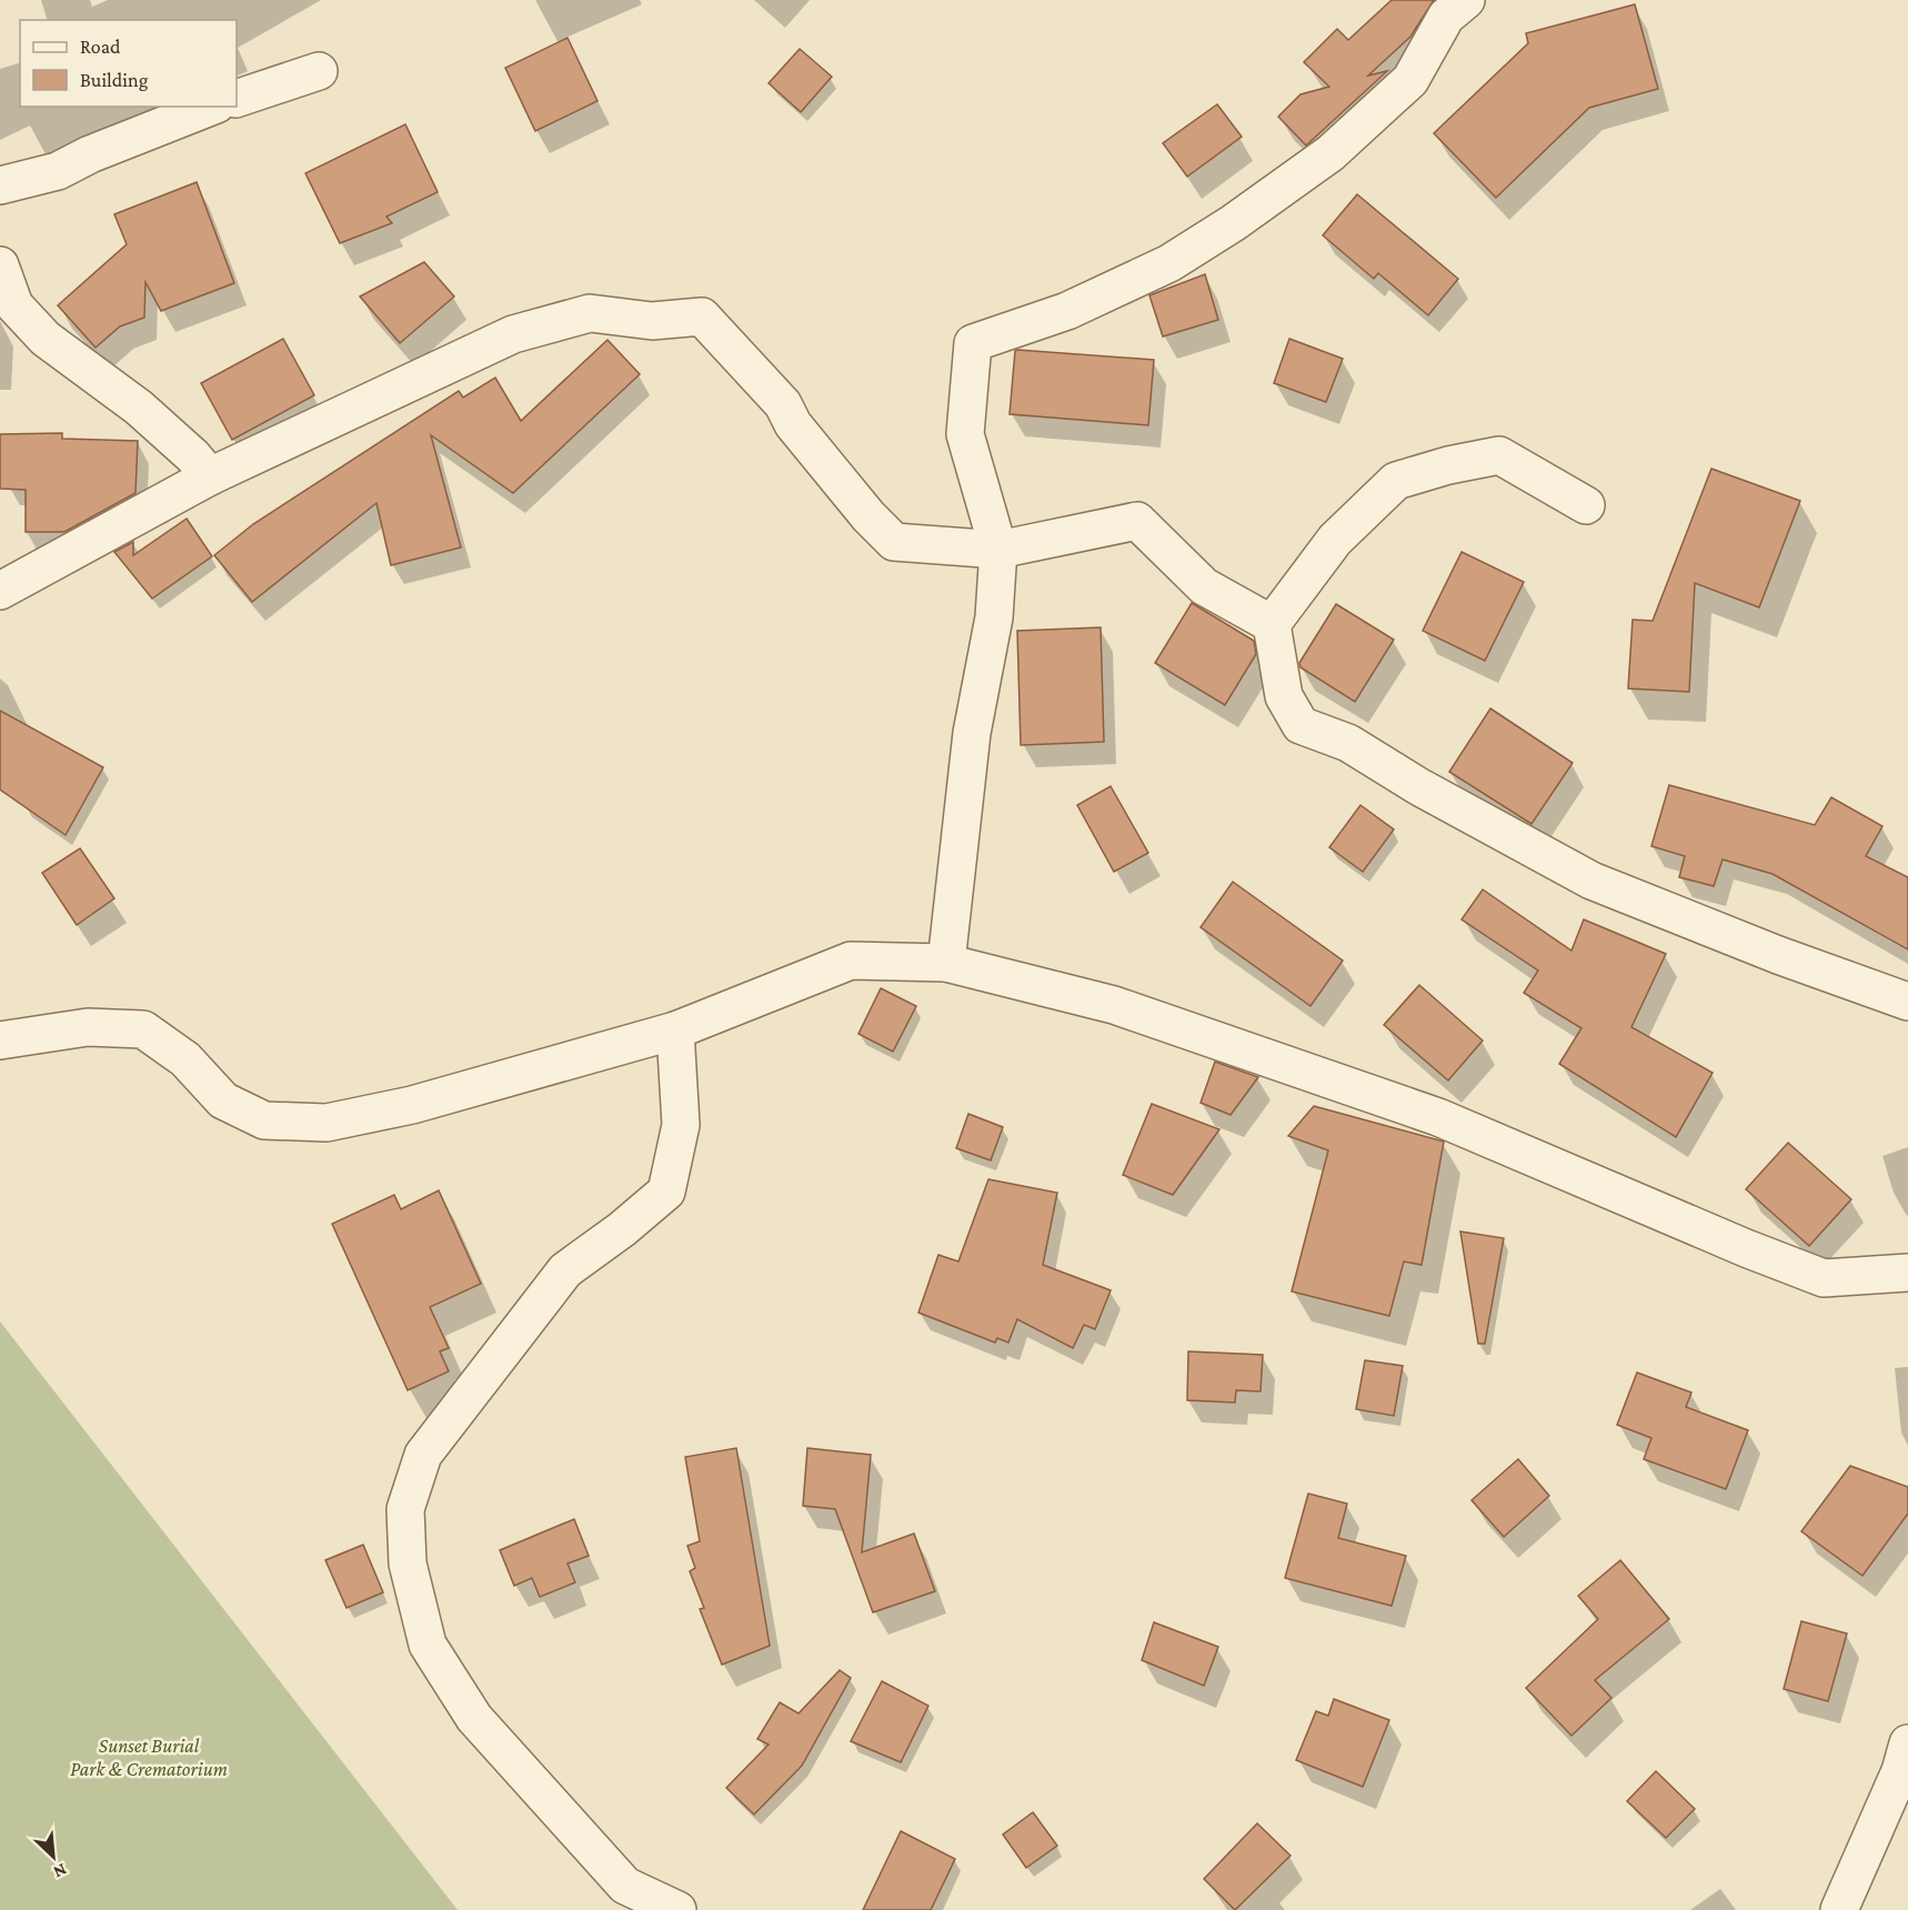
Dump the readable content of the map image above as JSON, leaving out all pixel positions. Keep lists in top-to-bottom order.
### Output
{
  "parks": ["Sunset Burial Park & Crematorium"],
  "legend": ["Road", "Building"],
  "north": "bottom right"
}
